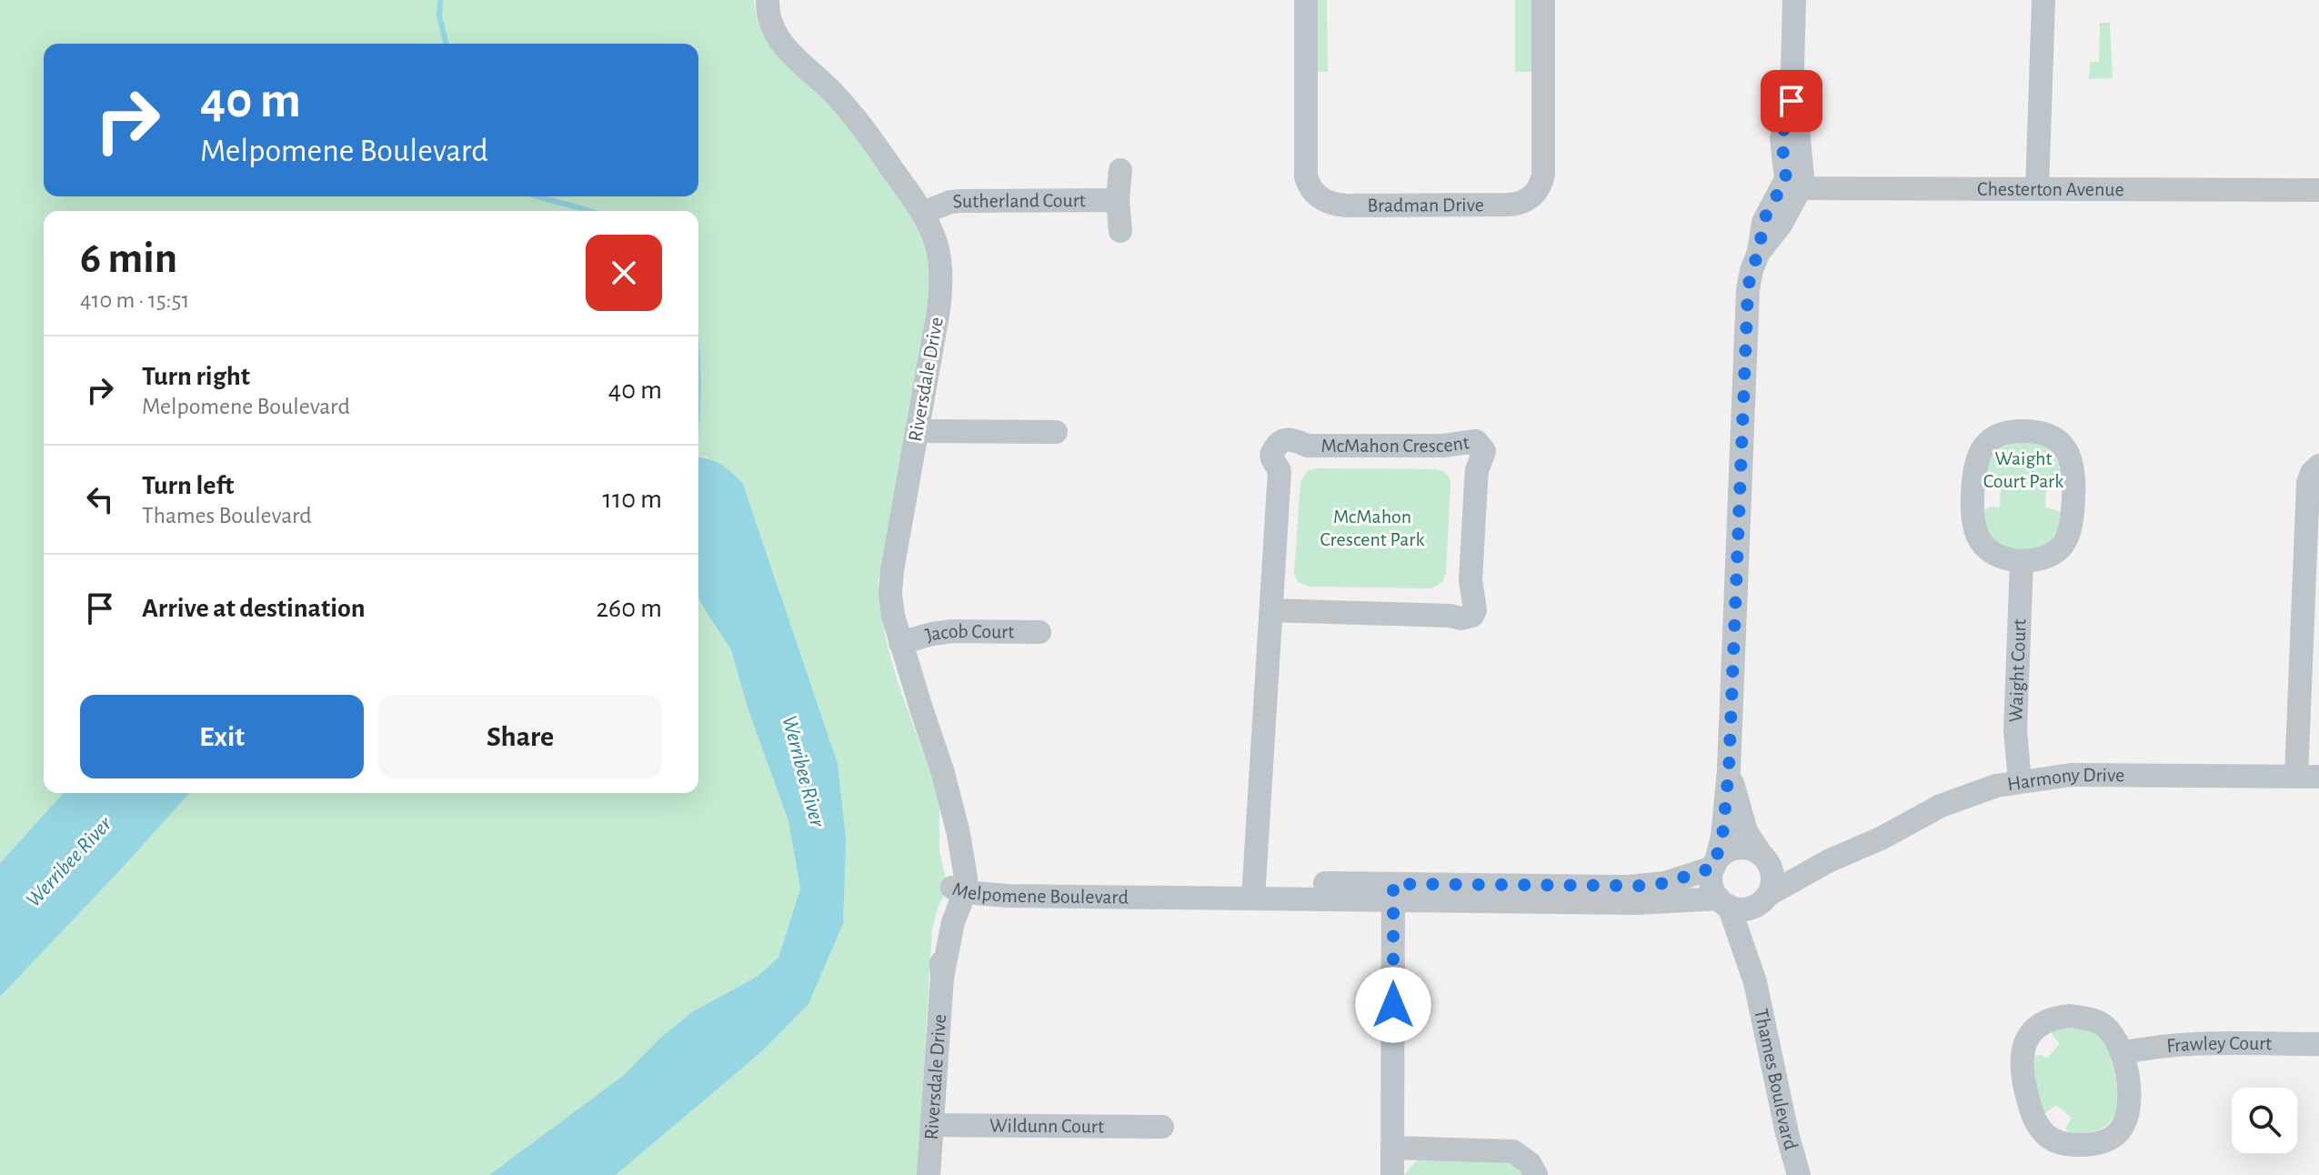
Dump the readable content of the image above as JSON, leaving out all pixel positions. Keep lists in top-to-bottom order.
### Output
{
  "streets": {
    "street": [
      "Chesterton Avenue",
      "Sutherland Court",
      "Bradman Drive",
      "Riversdale Drive",
      "McMahon Crescent",
      "Jacob Court",
      "Waight Court",
      "Harmony Drive",
      "Melpomene Boulevard",
      "Frawley Court",
      "Thames Boulevard",
      "Wildunn Court"
    ]
  },
  "crossings": [
    ["Sutherland Court", "Riversdale Drive"],
    ["Riversdale Drive", "Jacob Court"],
    ["Riversdale Drive", "Melpomene Boulevard"],
    ["Riversdale Drive", "Wildunn Court"],
    ["McMahon Crescent", "Melpomene Boulevard"],
    ["Waight Court", "Harmony Drive"],
    ["Harmony Drive", "Melpomene Boulevard"],
    ["Harmony Drive", "Thames Boulevard"],
    ["Melpomene Boulevard", "Thames Boulevard"]
  ],
  "water": ["Werribee River"],
  "parks": ["Waight Court Park", "McMahon Crescent Park"],
  "page": {
    "turn": ["40 m", "Melpomene Boulevard"],
    "heading": ["6 min", "410 m · 15:51"],
    "list": [
      {
        "name": "Turn right",
        "note": "Melpomene Boulevard",
        "value": "40 m"
      },
      {
        "name": "Turn left",
        "note": "Thames Boulevard",
        "value": "110 m"
      },
      {
        "name": "Arrive at destination",
        "value": "260 m"
      }
    ],
    "buttons": ["Exit", "Share"]
  }
}
